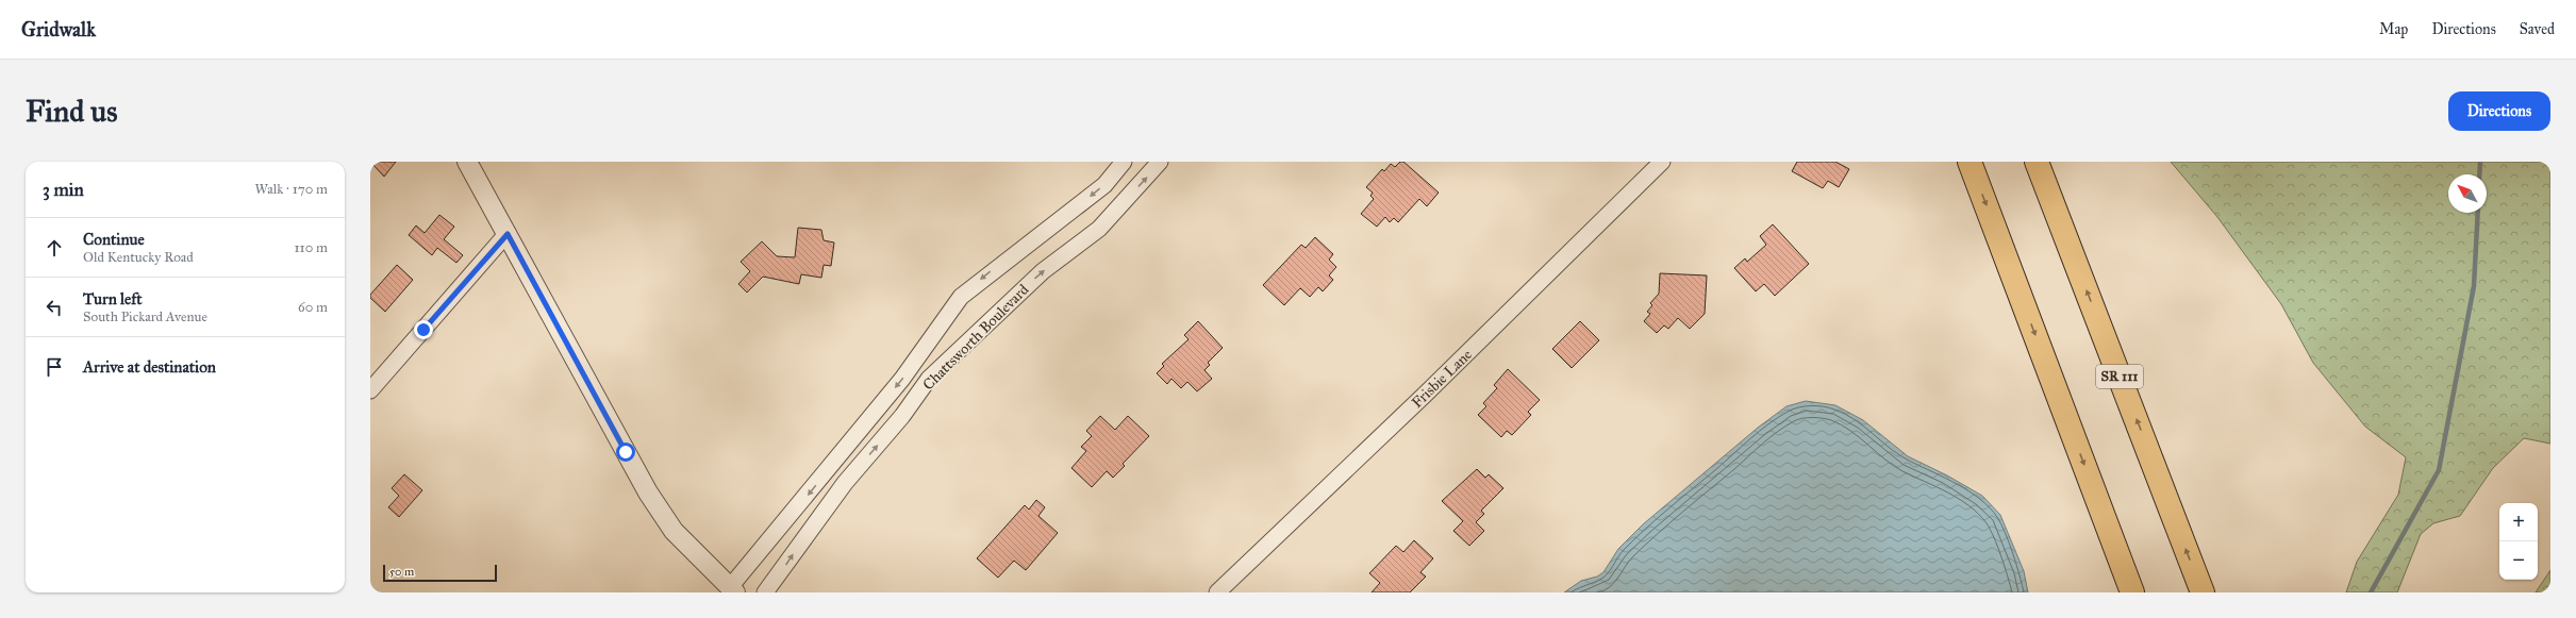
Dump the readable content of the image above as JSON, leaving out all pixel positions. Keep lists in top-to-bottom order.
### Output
{
  "streets": {
    "highway": ["SR 111"],
    "street": ["Chattsworth Boulevard", "Frisbie Lane"]
  },
  "scale_bar": "50 m",
  "north": "top left",
  "page": {
    "header": "Gridwalk",
    "nav": ["Map", "Directions", "Saved"],
    "buttons": "Directions",
    "title": "Find us",
    "heading": ["3 min", "Walk · 170 m"],
    "list": [
      ["Continue", "Old Kentucky Road", "110 m"],
      ["Turn left", "South Pickard Avenue", "60 m"],
      "Arrive at destination"
    ],
    "map_buttons": ["+", "−"],
    "scale": "50 m"
  }
}
